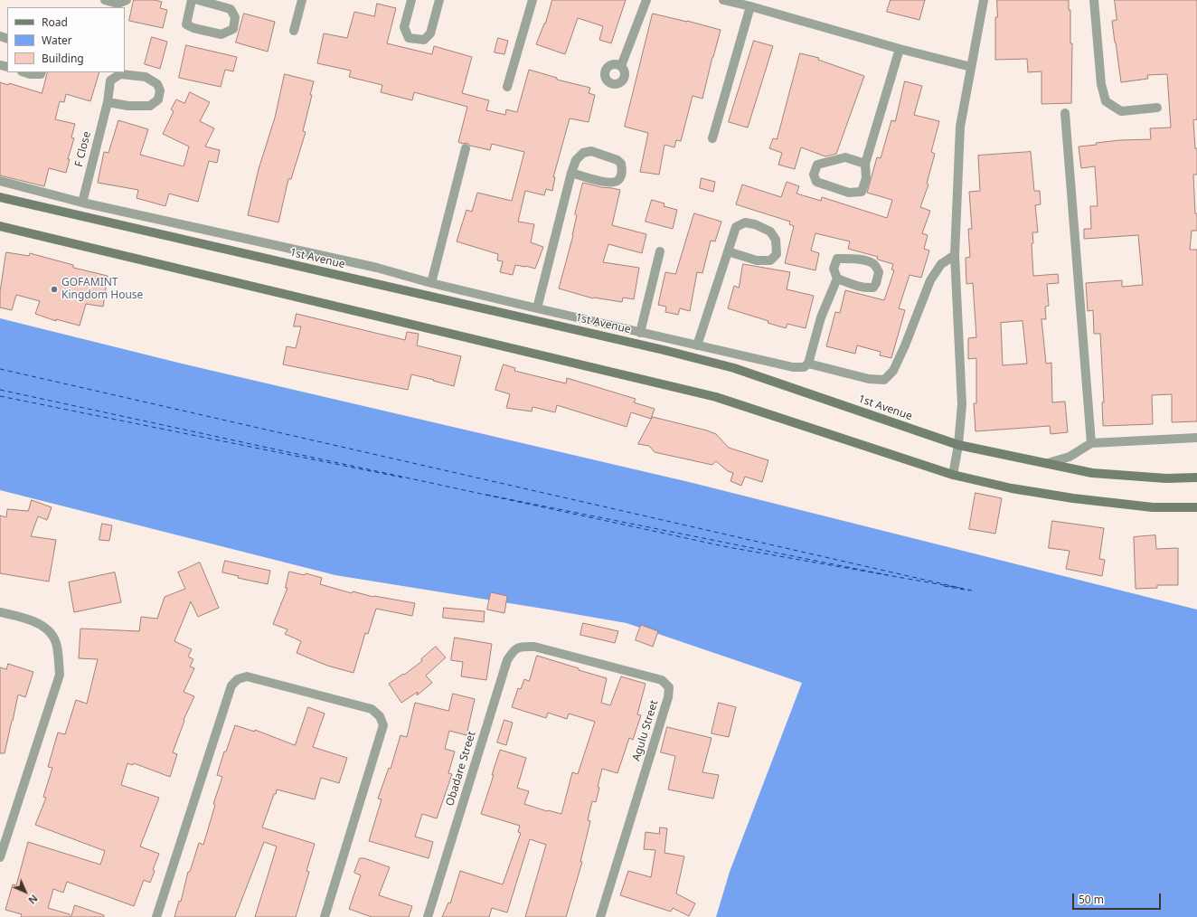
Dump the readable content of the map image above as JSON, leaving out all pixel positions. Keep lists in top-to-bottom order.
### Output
{
  "streets": {
    "main road": ["1st Avenue"],
    "street": ["F Close", "Agulu Street", "Obadare Street"]
  },
  "crossings": [
    ["Agulu Street", "Obadare Street"]
  ],
  "places": ["GOFAMINT Kingdom House"],
  "legend": ["Road", "Water", "Building"],
  "scale_bar": "50 m",
  "north": "bottom right"
}
